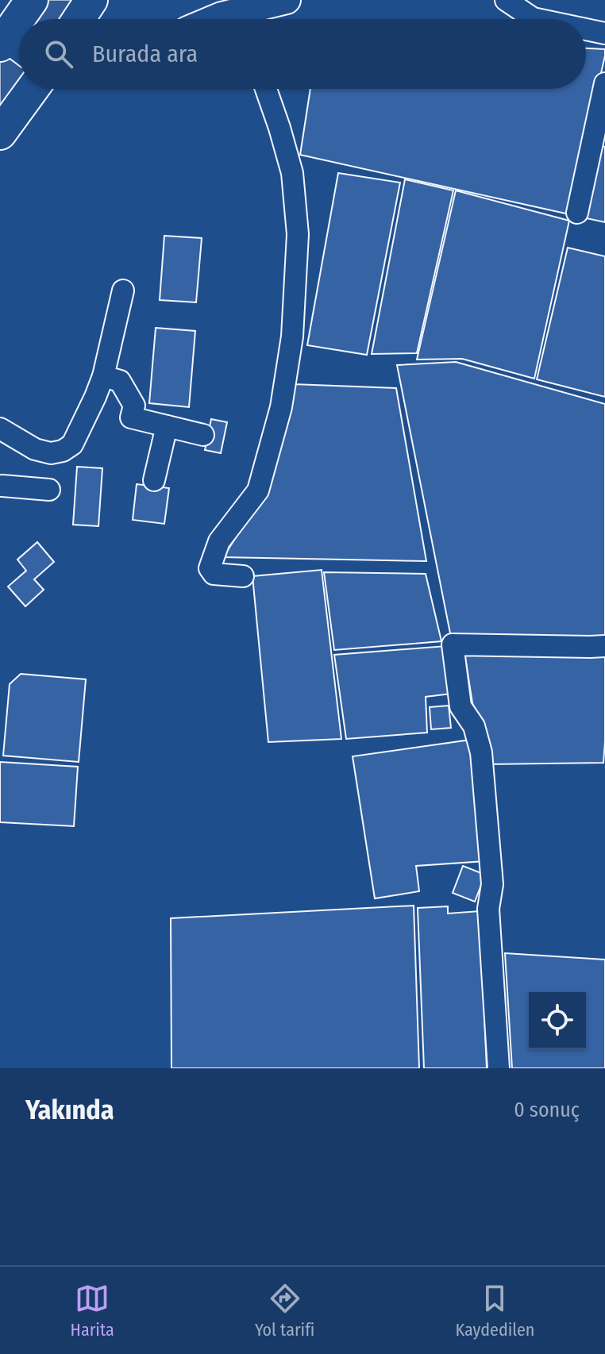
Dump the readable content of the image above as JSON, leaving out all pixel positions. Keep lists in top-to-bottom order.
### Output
{
  "page": {
    "search": "Burada ara",
    "heading": ["Yakında", "0 sonuç"],
    "nav": ["Harita", "Yol tarifi", "Kaydedilen"]
  }
}
